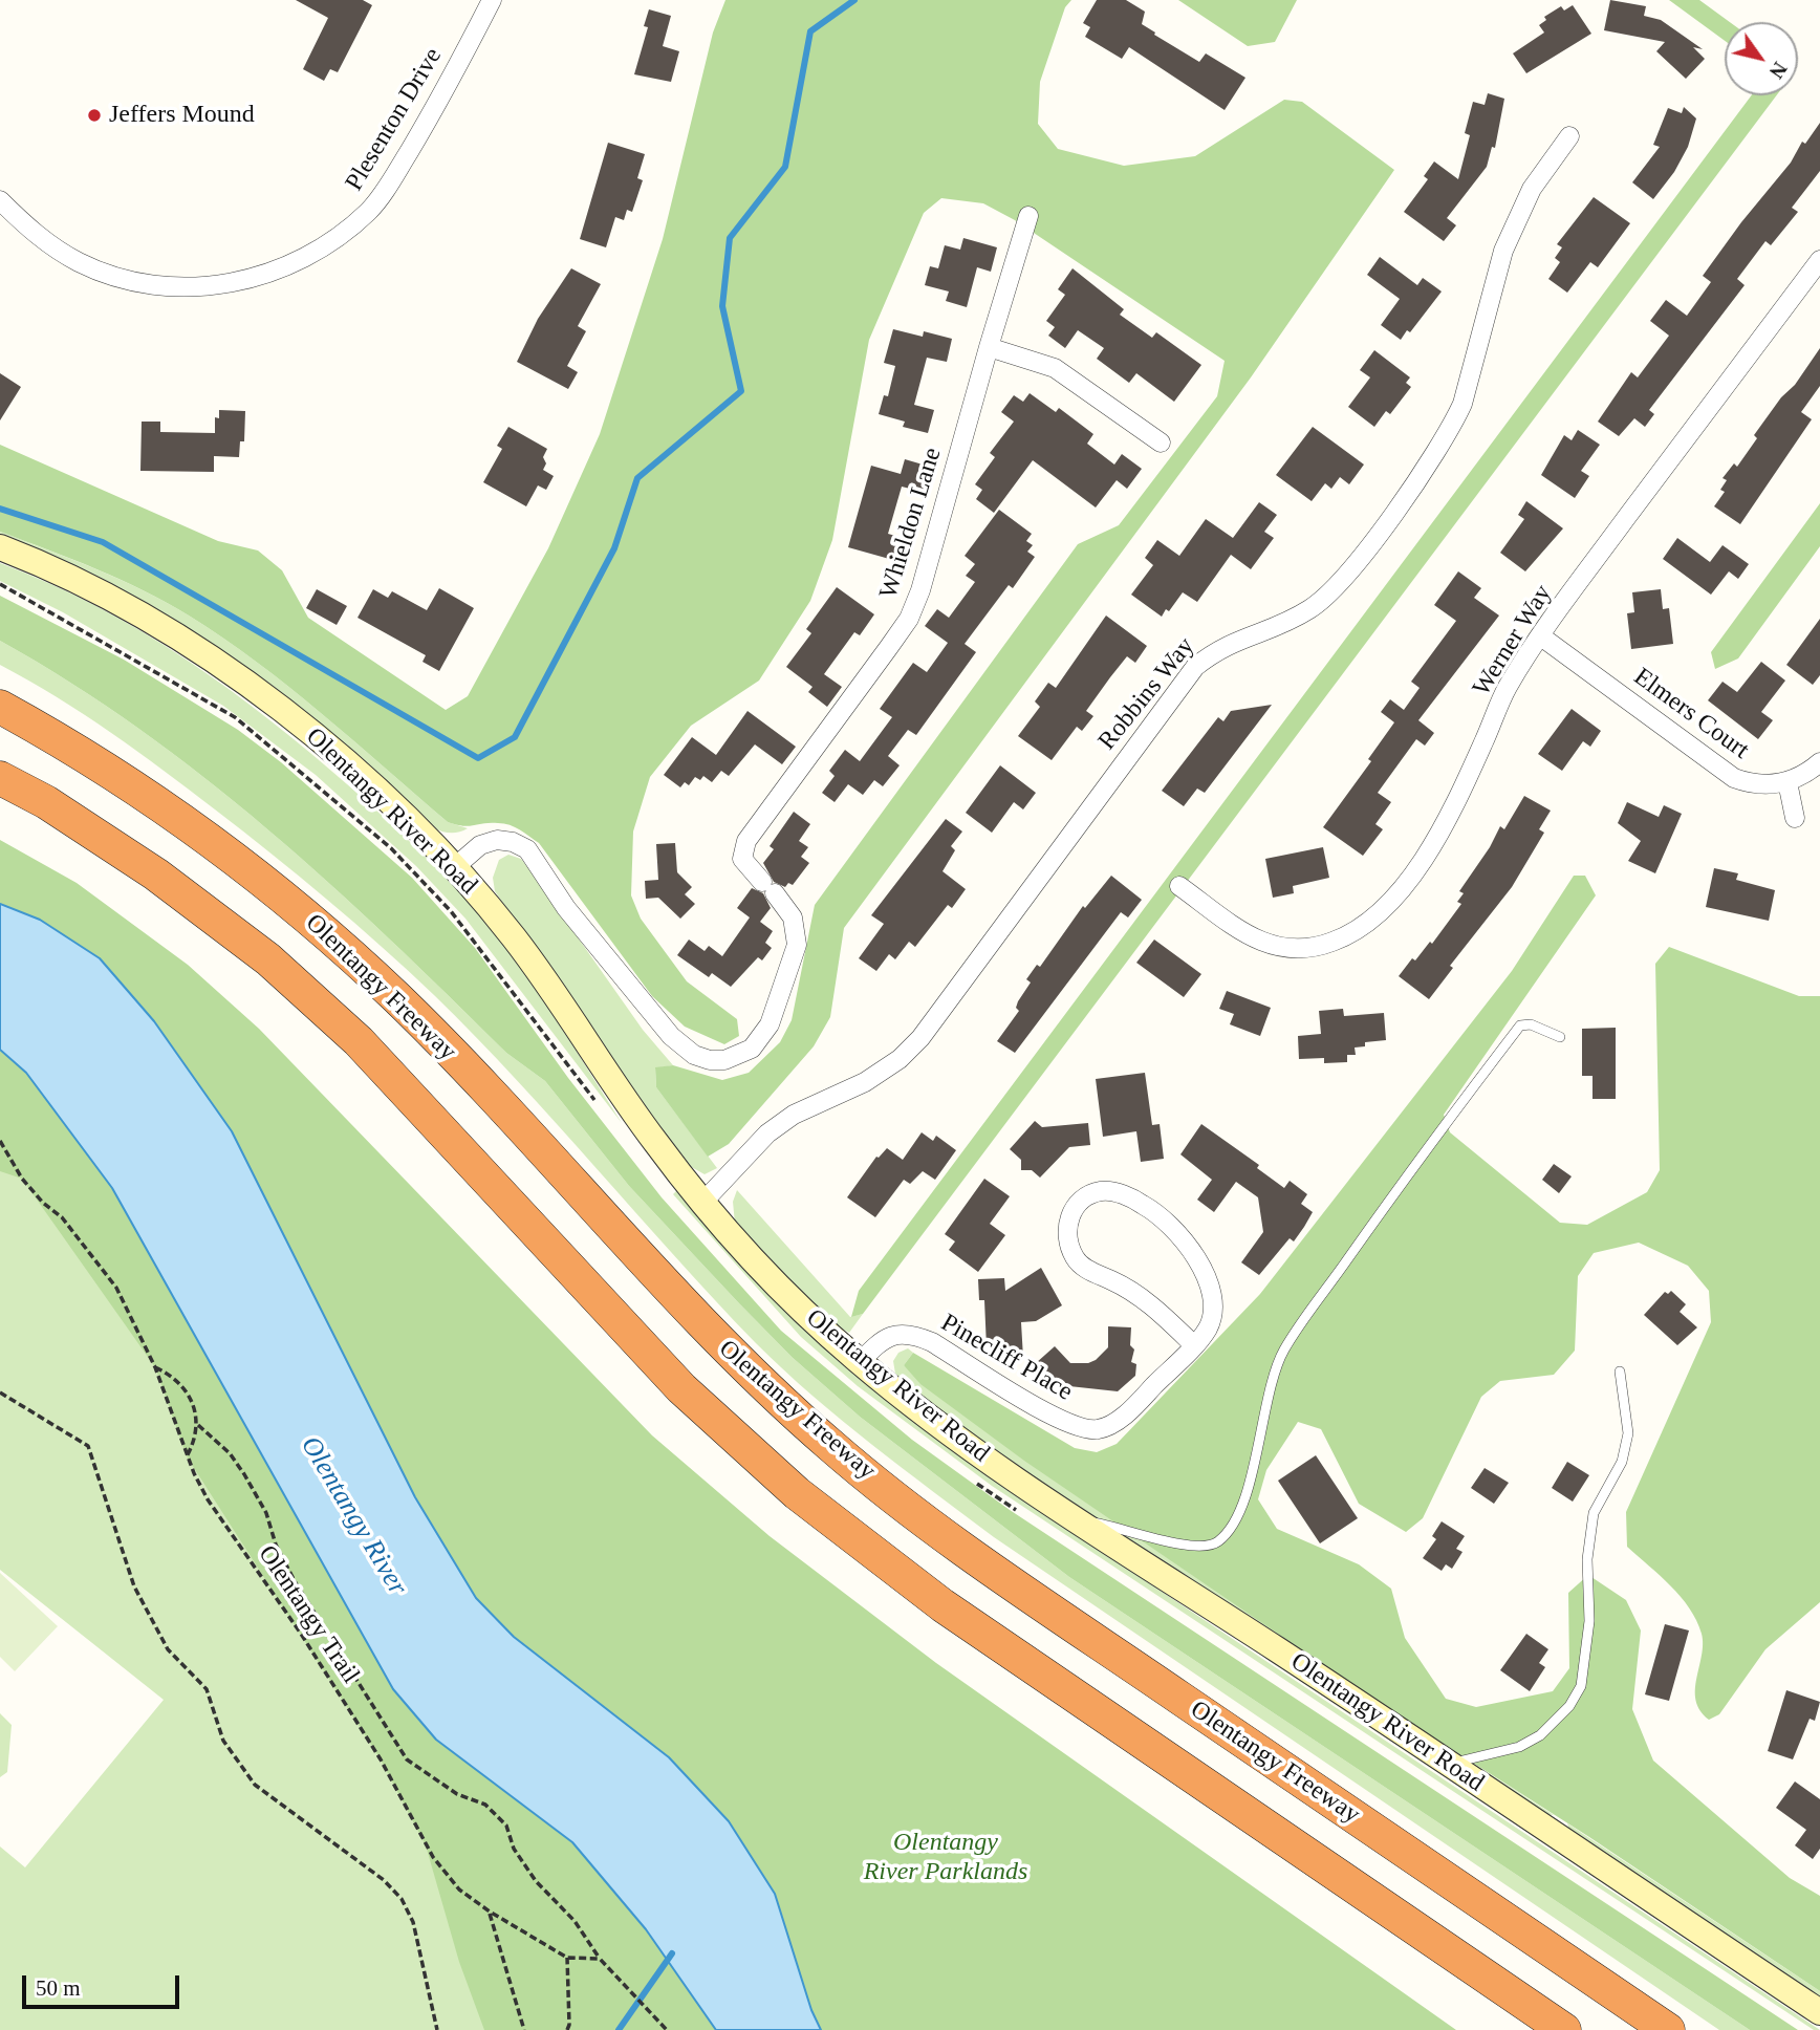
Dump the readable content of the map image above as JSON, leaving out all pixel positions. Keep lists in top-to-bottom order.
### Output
{
  "streets": {
    "highway": ["Olentangy Freeway"],
    "main road": ["Olentangy River Road"],
    "street": [
      "Plesenton Drive",
      "Whieldon Lane",
      "Werner Way",
      "Robbins Way",
      "Elmers Court",
      "Pinecliff Place"
    ],
    "path": ["Olentangy Trail"]
  },
  "crossings": [
    ["Whieldon Lane", "Olentangy River Road"],
    ["Werner Way", "Elmers Court"],
    ["Robbins Way", "Olentangy River Road"],
    ["Olentangy River Road", "Pinecliff Place"]
  ],
  "water": ["Olentangy River"],
  "parks": ["Olentangy River Parklands"],
  "places": ["Jeffers Mound"],
  "scale_bar": "50 m",
  "north": "bottom right"
}
